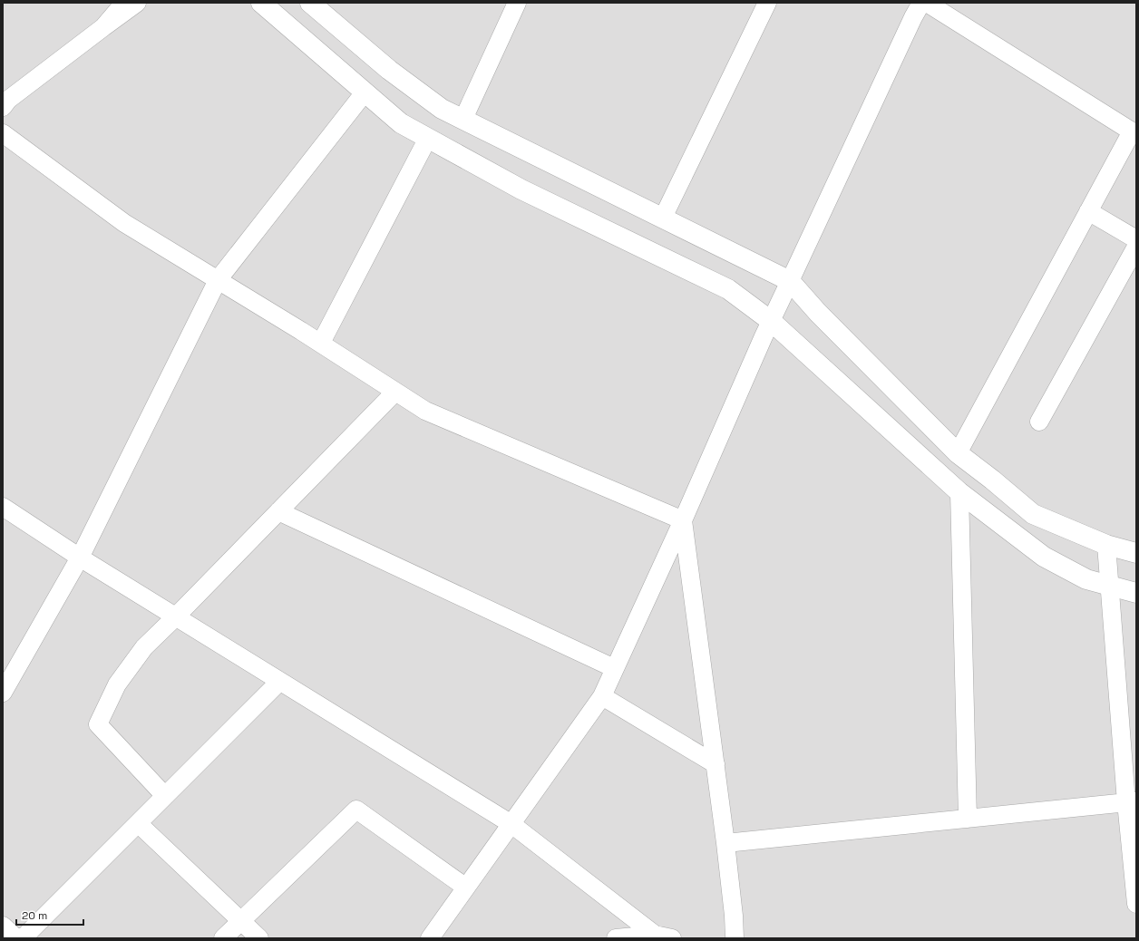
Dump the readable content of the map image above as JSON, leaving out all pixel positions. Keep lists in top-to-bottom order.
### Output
{
  "scale_bar": "20 m"
}
